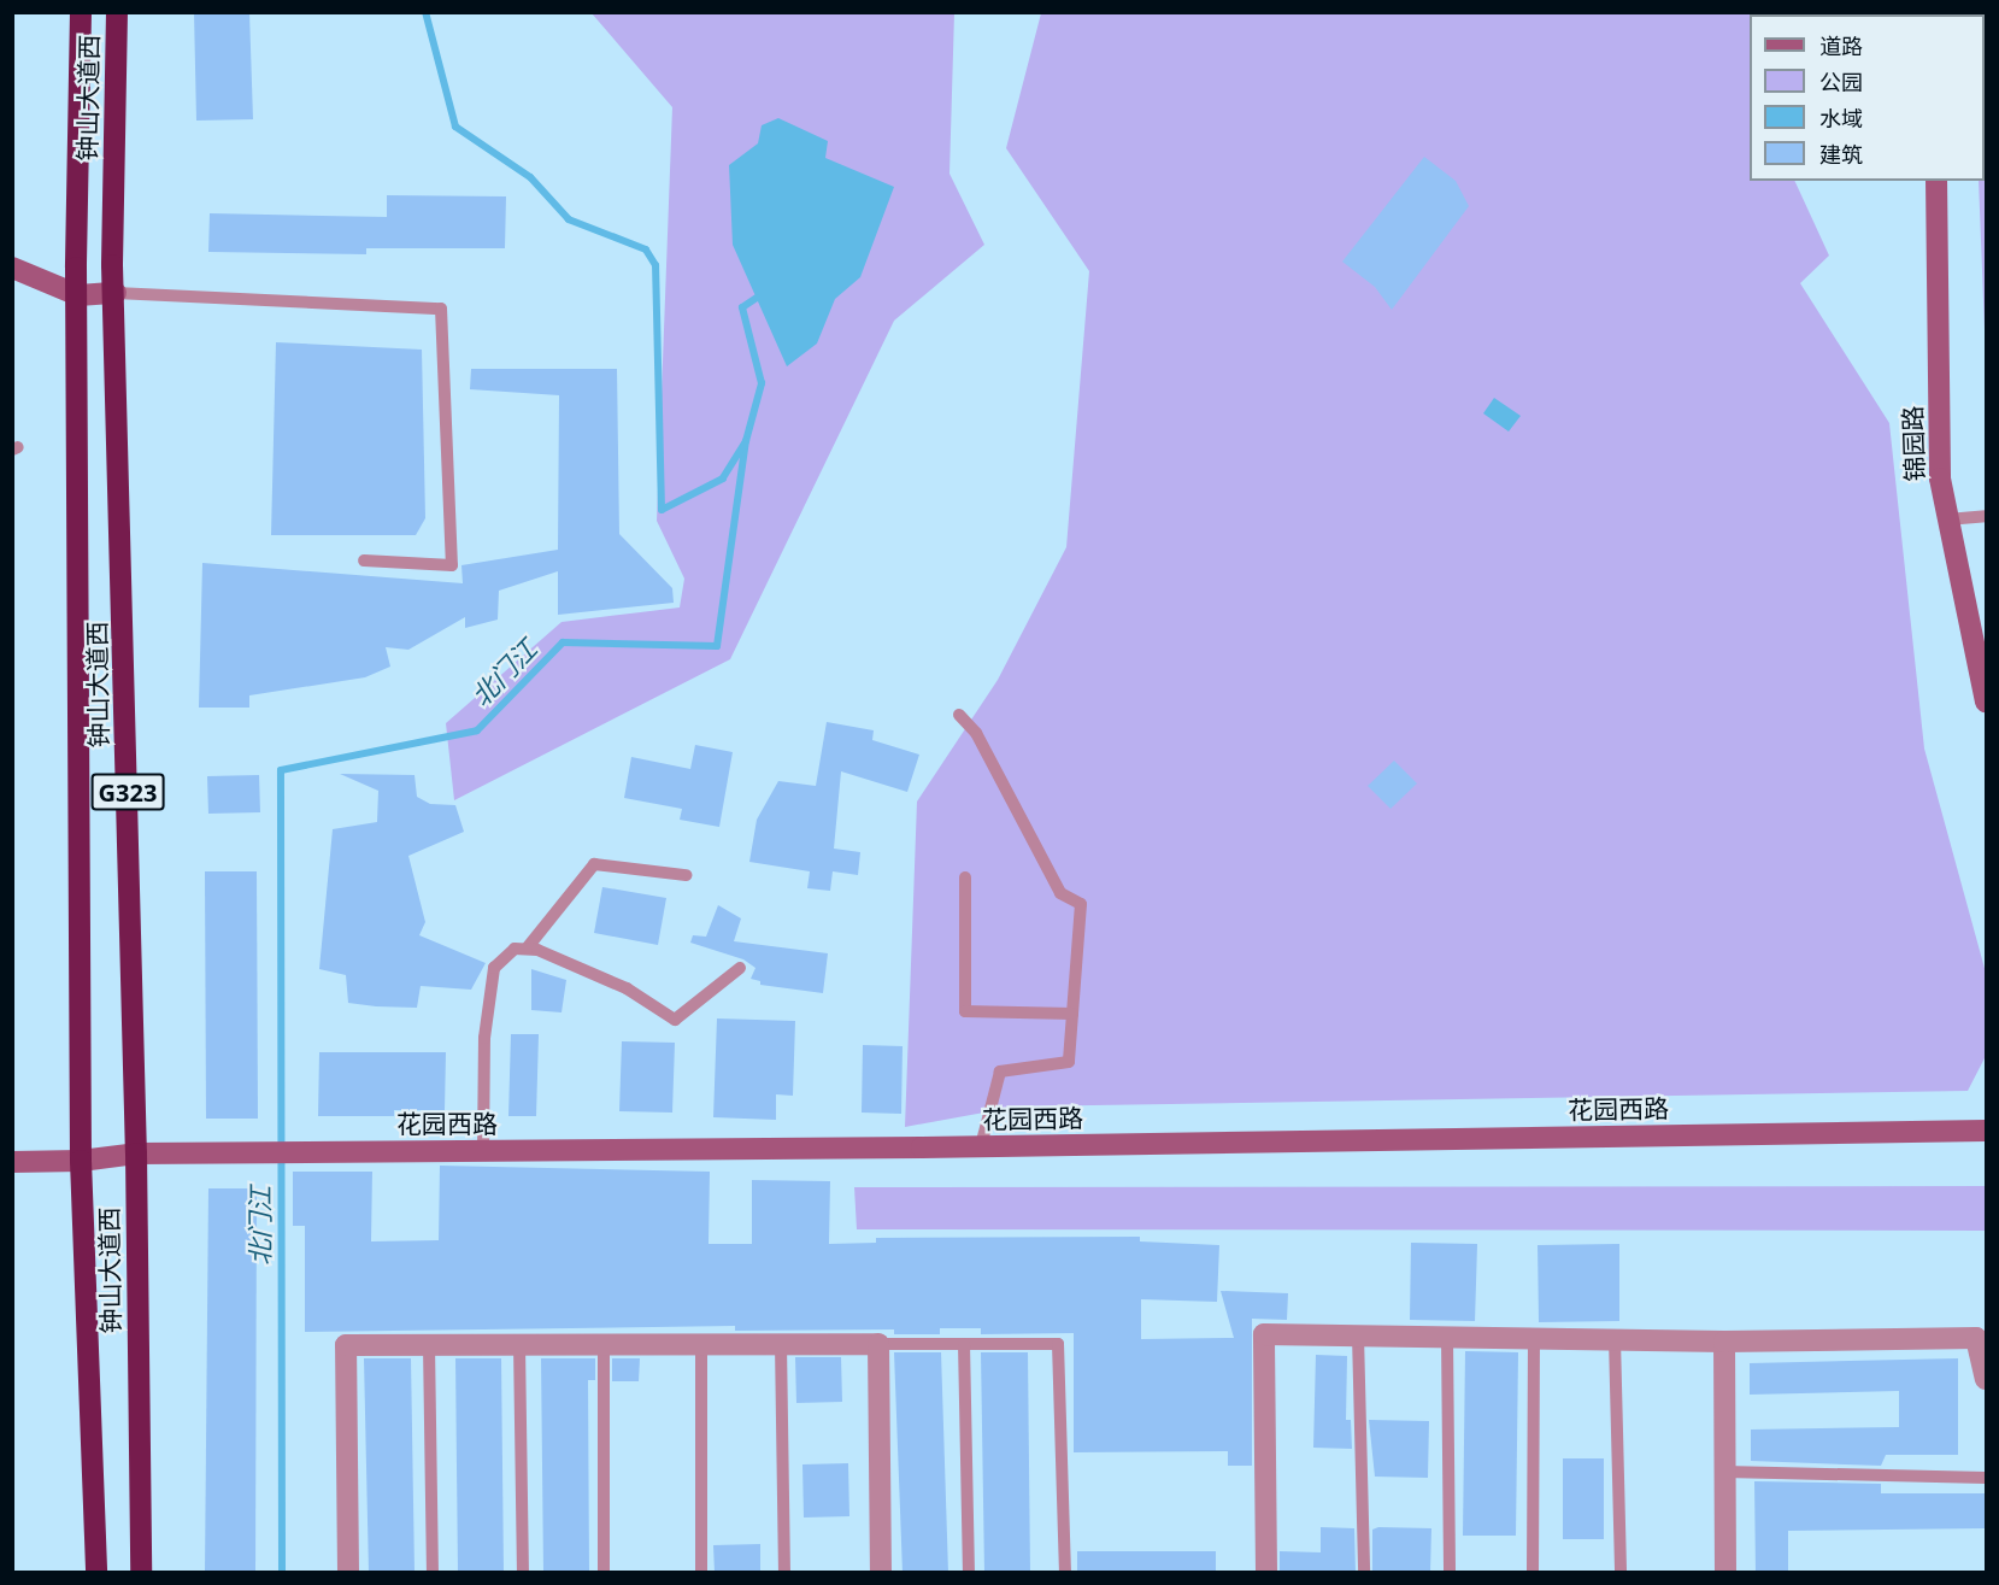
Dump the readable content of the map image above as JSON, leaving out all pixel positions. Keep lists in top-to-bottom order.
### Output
{
  "streets": {
    "highway": ["钟山大道西", "G323"],
    "street": ["锦园路", "花园西路"]
  },
  "crossings": [
    ["钟山大道西", "花园西路"]
  ],
  "water": ["北门江"],
  "legend": [
    "道路",
    "公园",
    "水域",
    "建筑"
  ]
}
